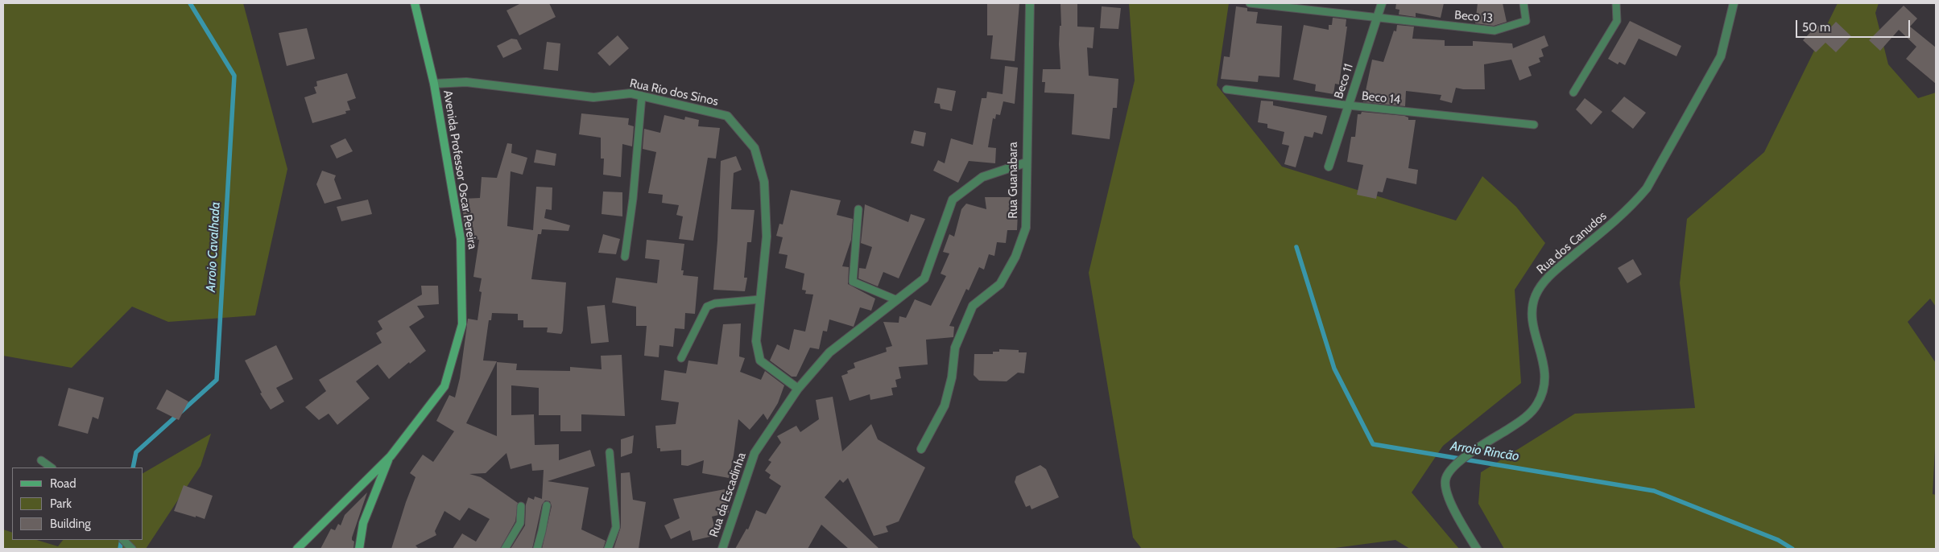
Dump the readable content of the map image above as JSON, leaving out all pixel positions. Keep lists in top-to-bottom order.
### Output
{
  "streets": {
    "main road": ["Avenida Professor Oscar Pereira"],
    "street": [
      "Beco 11",
      "Rua Rio dos Sinos",
      "Rua Guanabara",
      "Rua dos Canudos",
      "Rua da Escadinha"
    ],
    "lane": ["Beco 13", "Beco 14"]
  },
  "crossings": [
    ["Beco 13", "Beco 11"],
    ["Beco 11", "Beco 14"],
    ["Rua Rio dos Sinos", "Avenida Professor Oscar Pereira"],
    ["Rua Rio dos Sinos", "Rua da Escadinha"],
    ["Rua Guanabara", "Rua da Escadinha"]
  ],
  "water": ["Arroio Cavalhada", "Arroio Rincão"],
  "legend": ["Road", "Park", "Building"],
  "scale_bar": "50 m"
}
